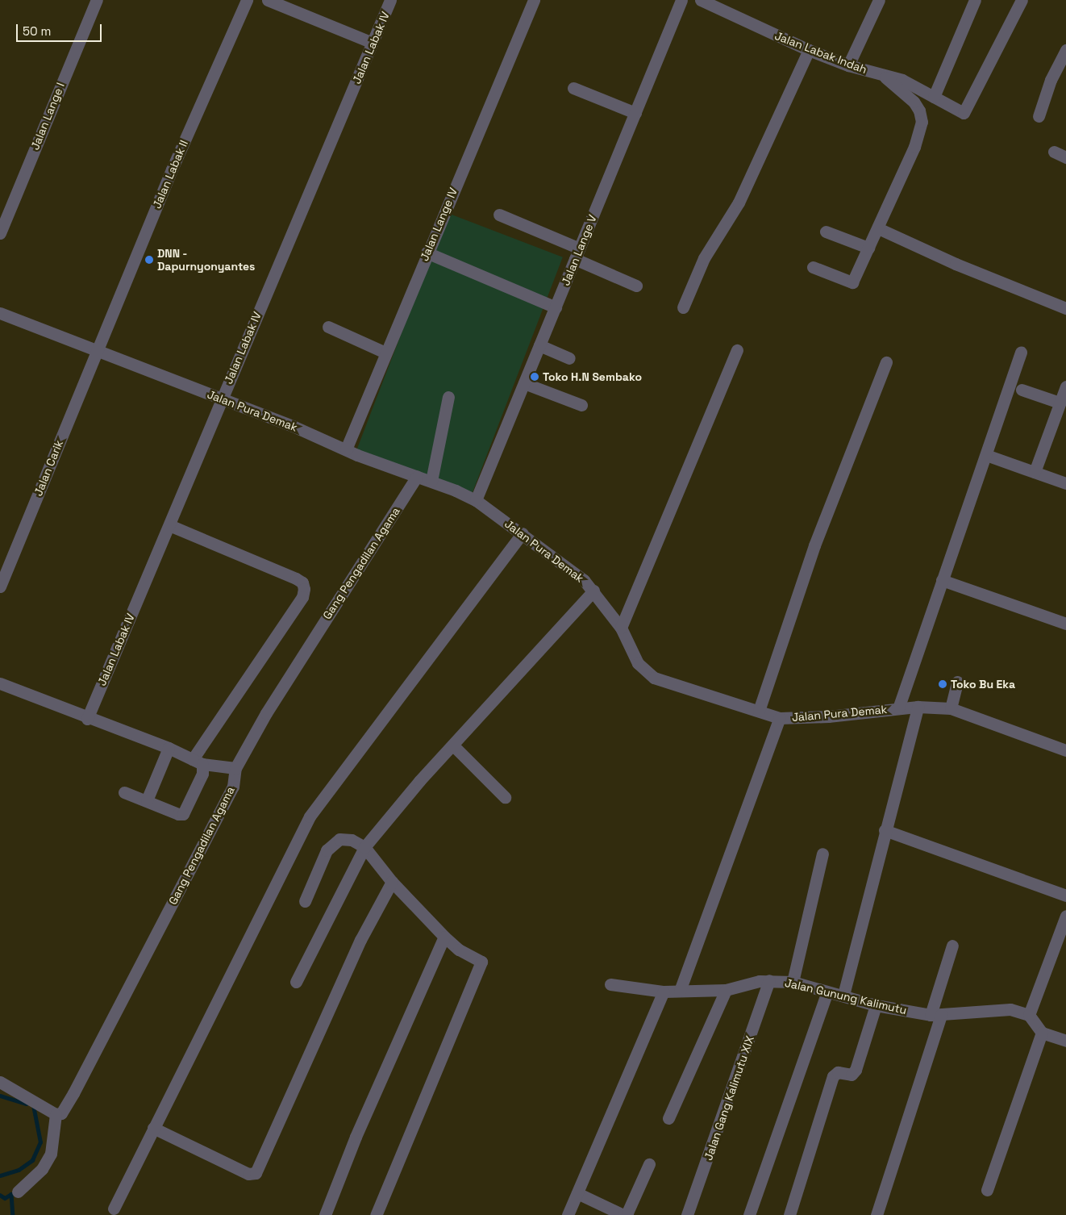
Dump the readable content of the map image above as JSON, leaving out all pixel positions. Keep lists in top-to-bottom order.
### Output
{
  "streets": {
    "street": [
      "Jalan Labak IV",
      "Jalan Labak Indah",
      "Jalan Lange I",
      "Jalan Labak II",
      "Jalan Lange IV",
      "Jalan Lange V",
      "Jalan Pura Demak",
      "Jalan Carik",
      "Gang Pengadilan Agama",
      "Jalan Gunung Kalimutu",
      "Jalan Gang Kalimutu XIX"
    ]
  },
  "crossings": [
    ["Jalan Labak IV", "Jalan Pura Demak"],
    ["Jalan Labak II", "Jalan Pura Demak"],
    ["Jalan Labak II", "Jalan Carik"],
    ["Jalan Lange IV", "Jalan Pura Demak"],
    ["Jalan Lange V", "Jalan Pura Demak"],
    ["Jalan Pura Demak", "Jalan Carik"],
    ["Jalan Pura Demak", "Gang Pengadilan Agama"],
    ["Jalan Gunung Kalimutu", "Jalan Gang Kalimutu XIX"]
  ],
  "places": ["DNN - Dapurnyonyantes", "Toko H.N Sembako", "Toko Bu Eka"],
  "scale_bar": "50 m"
}
